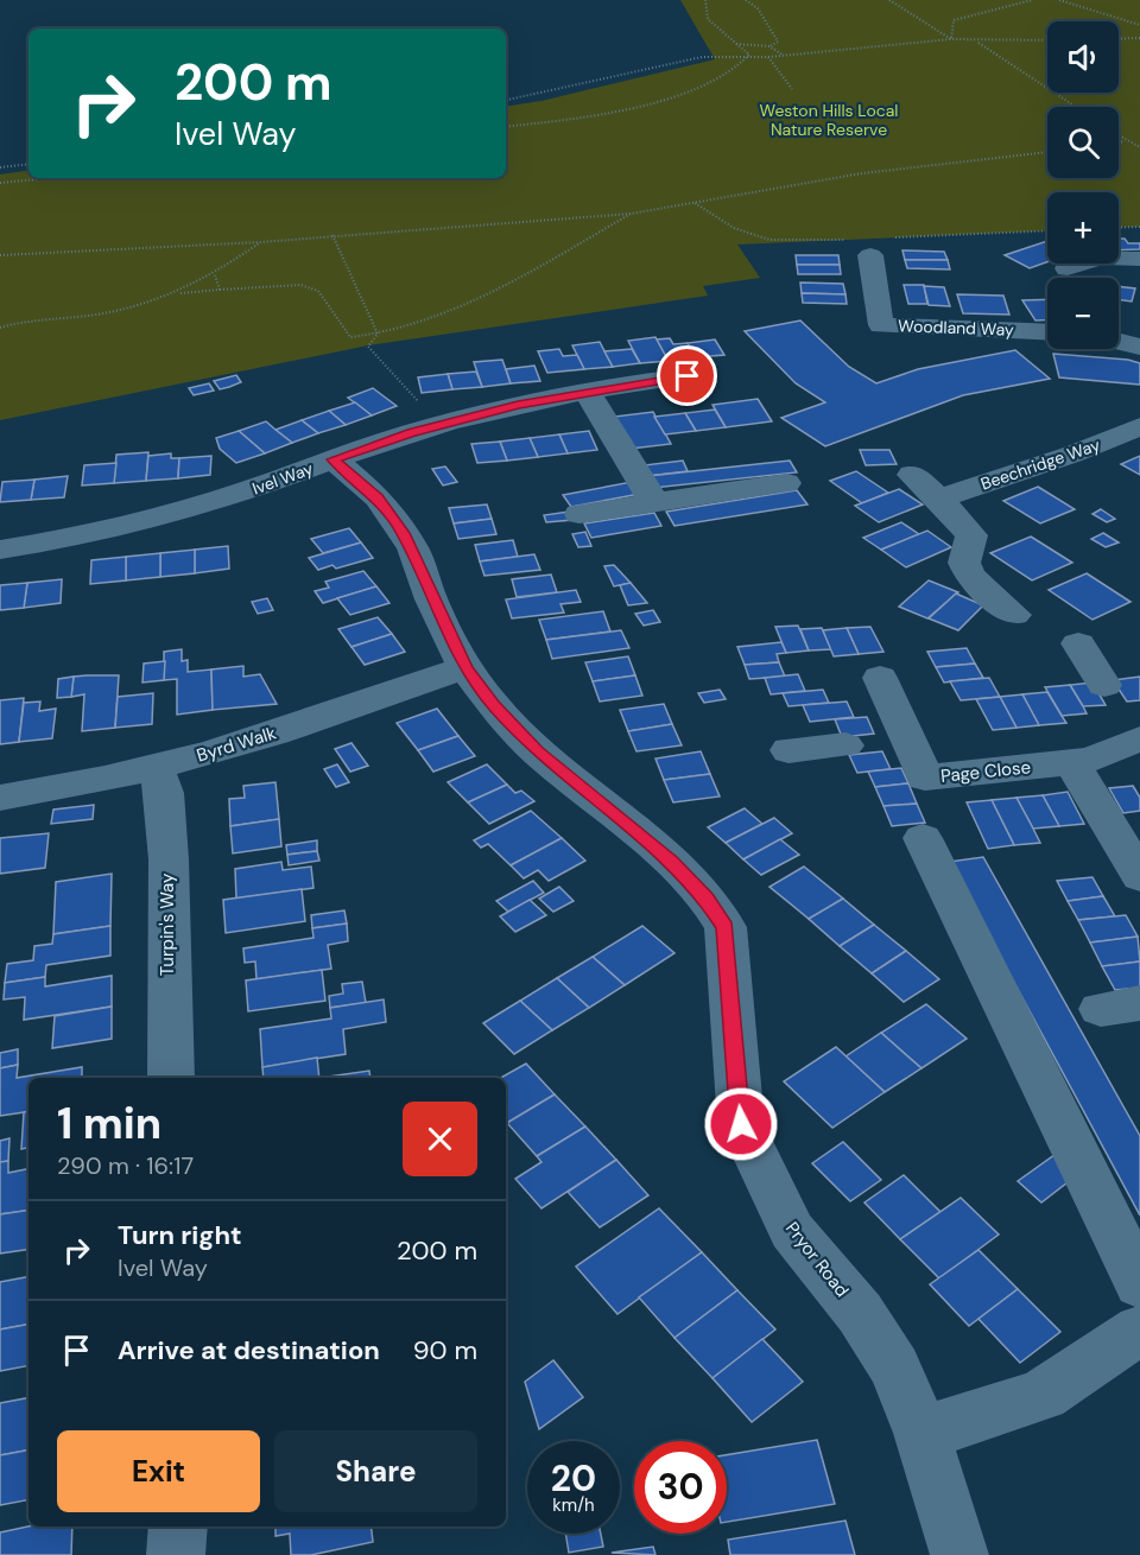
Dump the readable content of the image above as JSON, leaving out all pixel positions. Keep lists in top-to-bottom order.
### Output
{
  "streets": {
    "street": [
      "Woodland Way",
      "Beechridge Way",
      "Ivel Way",
      "Byrd Walk",
      "Page Close",
      "Turpin's Way",
      "Pryor Road"
    ]
  },
  "crossings": [
    ["Ivel Way", "Pryor Road"],
    ["Byrd Walk", "Turpin's Way"],
    ["Byrd Walk", "Pryor Road"]
  ],
  "parks": ["Weston Hills Local Nature Reserve"],
  "page": {
    "map_buttons": ["+", "−"],
    "turn": ["200 m", "Ivel Way"],
    "heading": ["1 min", "290 m · 16:17"],
    "list": [
      {
        "name": "Turn right",
        "note": "Ivel Way",
        "value": "200 m"
      },
      {
        "name": "Arrive at destination",
        "value": "90 m"
      }
    ],
    "buttons": ["Exit", "Share"],
    "speed": "20 km/h",
    "limit": "30"
  }
}
